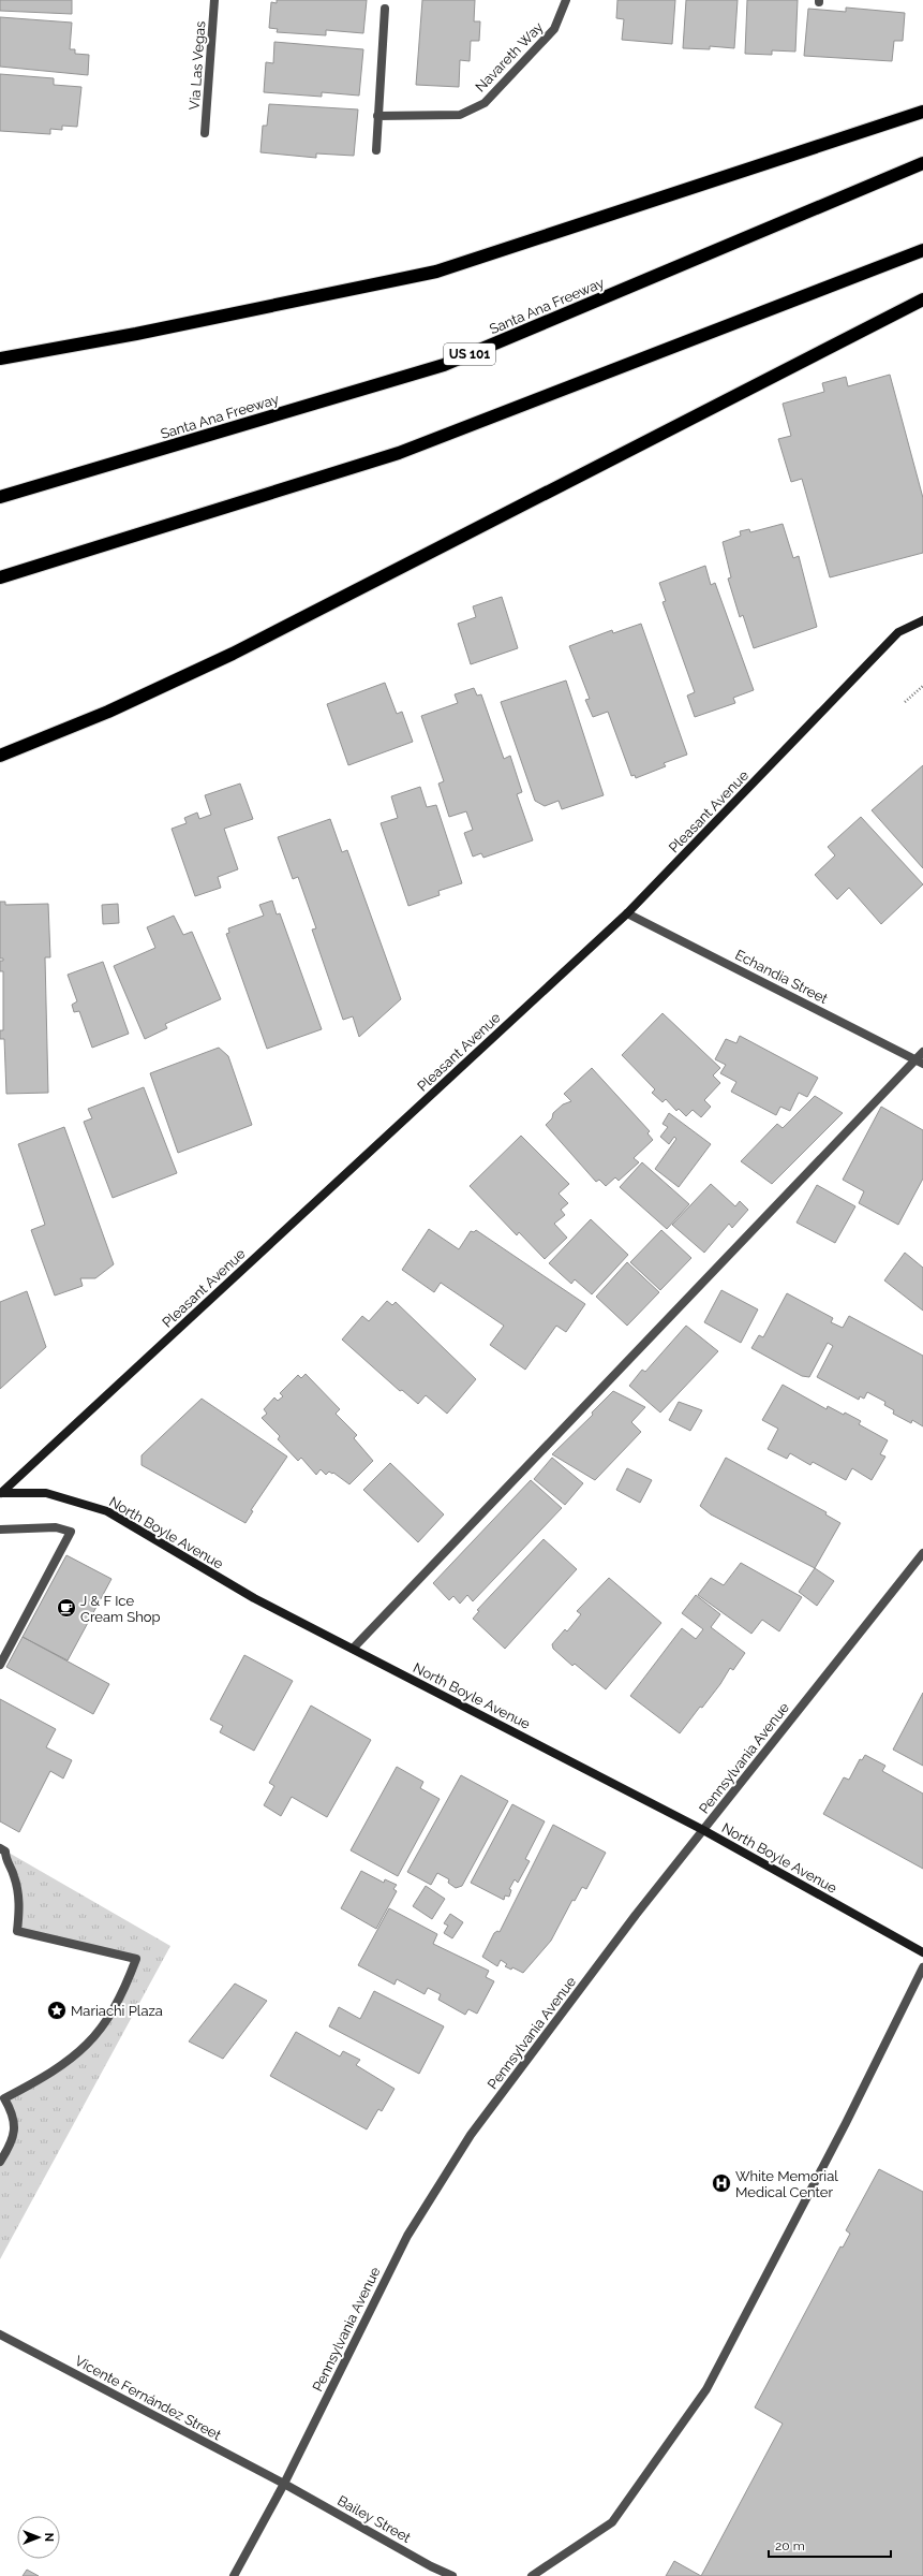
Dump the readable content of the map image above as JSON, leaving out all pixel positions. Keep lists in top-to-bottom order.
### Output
{
  "streets": {
    "highway": ["Santa Ana Freeway", "US 101"],
    "main road": ["Pleasant Avenue", "North Boyle Avenue"],
    "street": [
      "Navareth Way",
      "Via Las Vegas",
      "Echandia Street",
      "Pennsylvania Avenue",
      "Vicente Fernández Street",
      "Bailey Street"
    ]
  },
  "crossings": [
    ["Pleasant Avenue", "Echandia Street"],
    ["Pleasant Avenue", "North Boyle Avenue"],
    ["North Boyle Avenue", "Pennsylvania Avenue"],
    ["Pennsylvania Avenue", "Vicente Fernández Street"],
    ["Pennsylvania Avenue", "Bailey Street"],
    ["Vicente Fernández Street", "Bailey Street"]
  ],
  "places": {
    "cafe": ["J & F Ice Cream Shop"],
    "place": ["Mariachi Plaza"],
    "hospital": ["White Memorial Medical Center"]
  },
  "scale_bar": "20 m",
  "north": "right"
}
